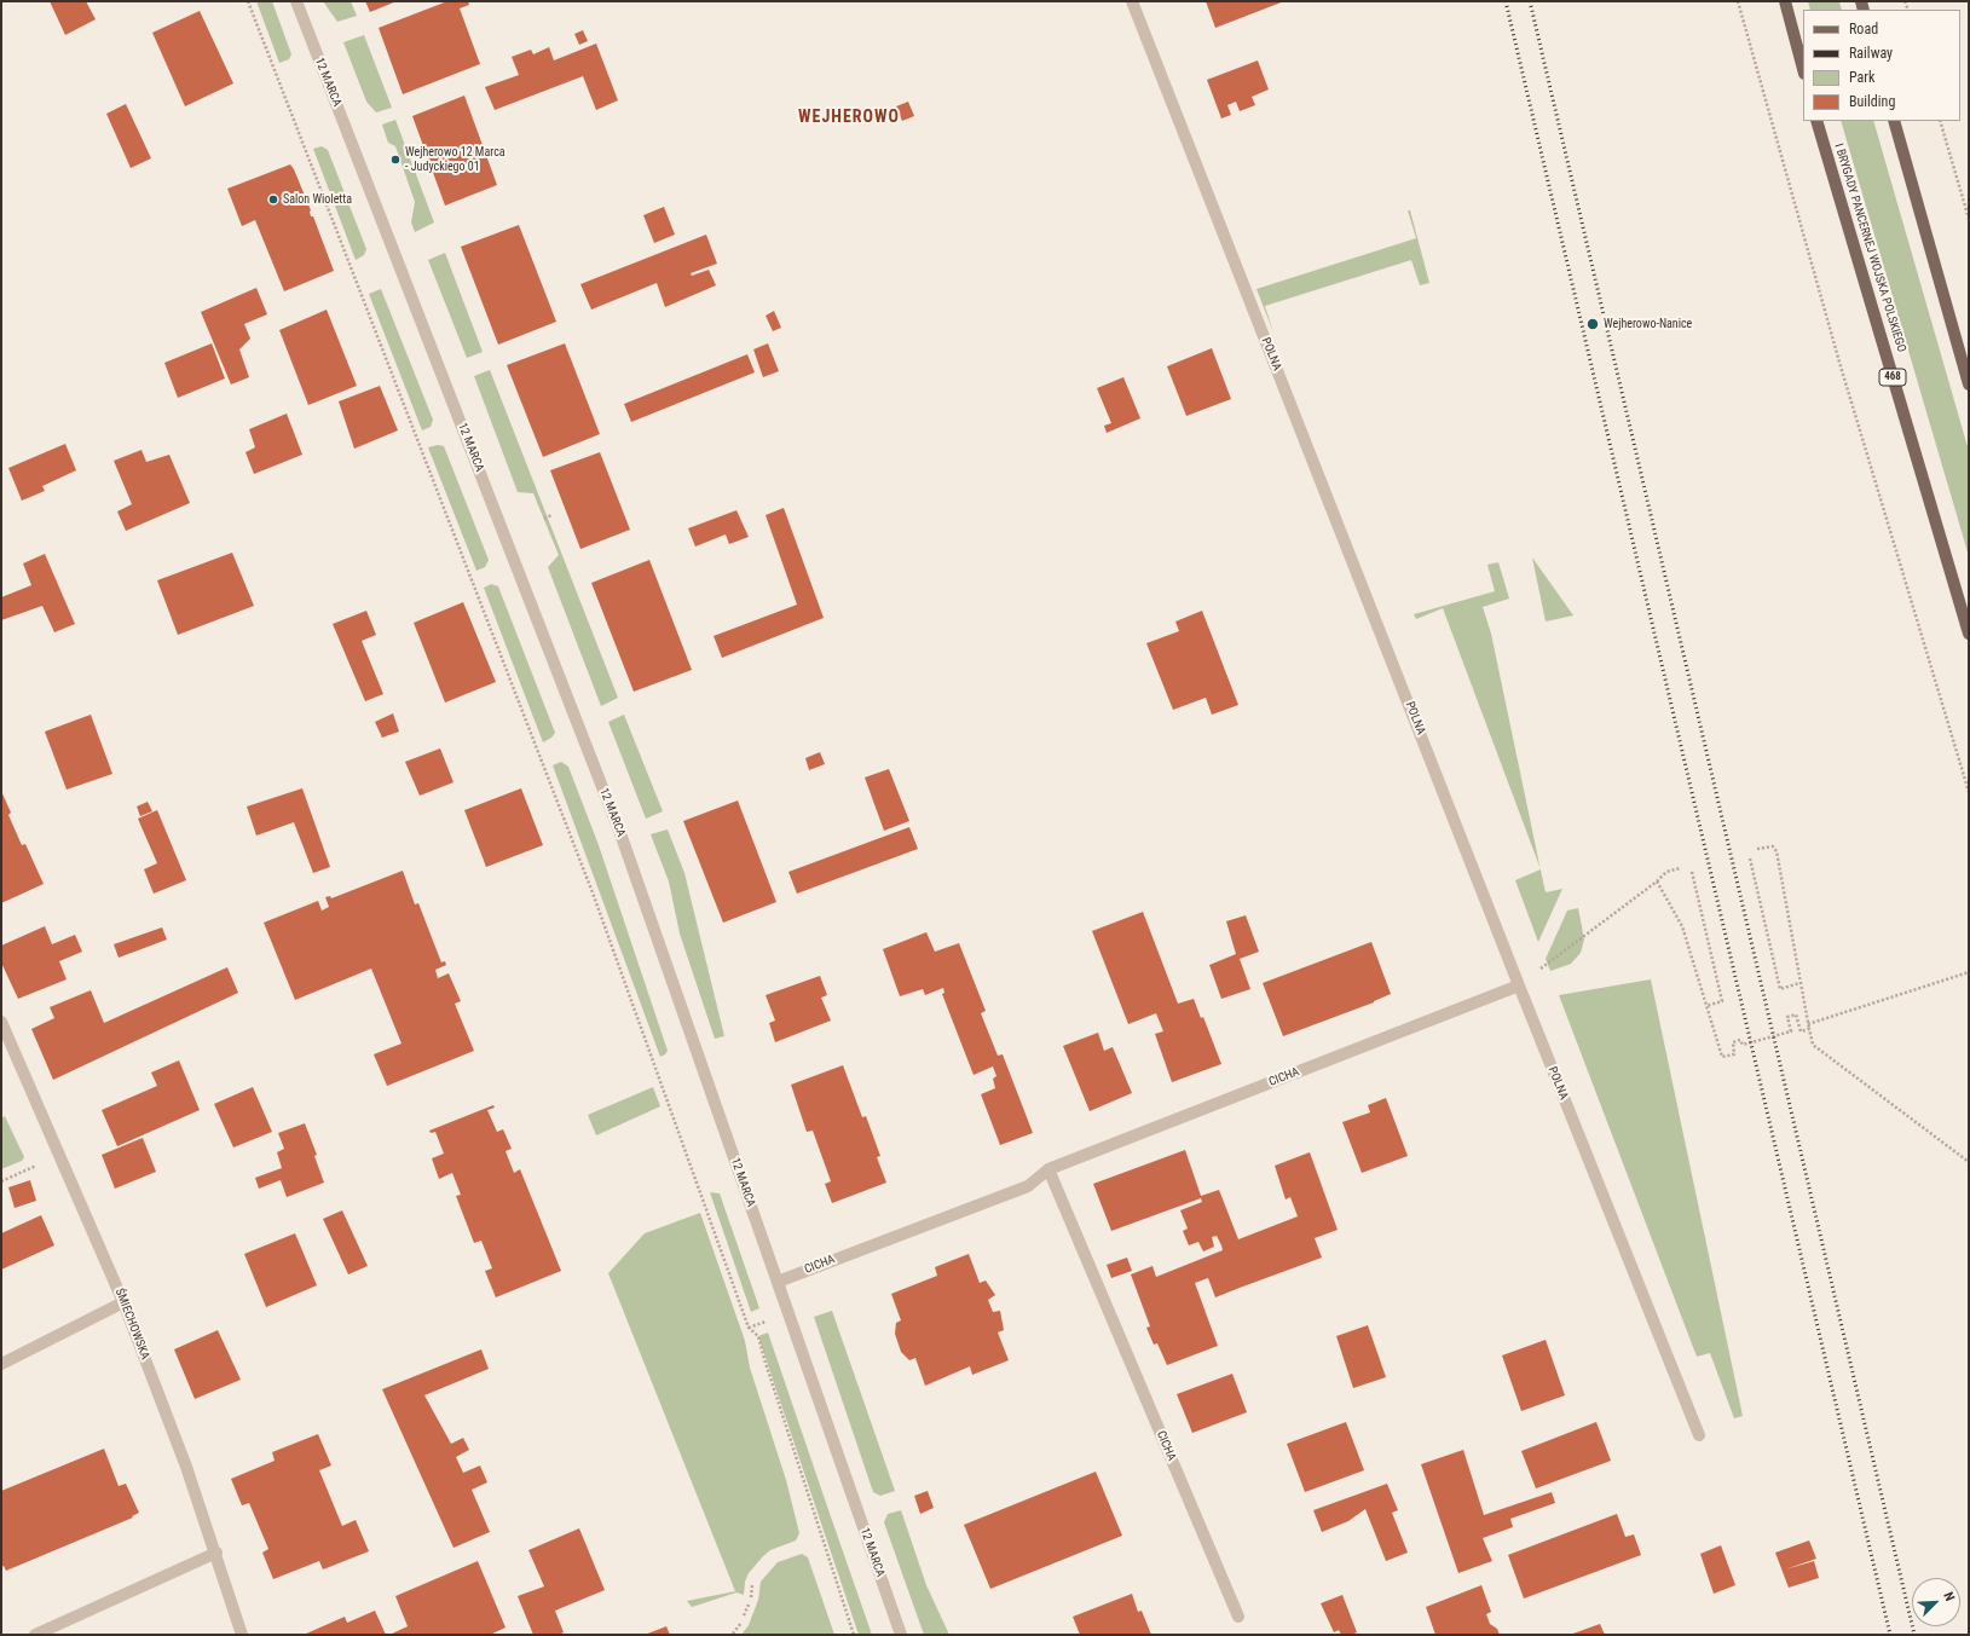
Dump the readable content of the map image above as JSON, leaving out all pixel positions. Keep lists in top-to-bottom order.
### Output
{
  "streets": {
    "main road": ["I BRYGADY PANCERNEJ WOJSKA POLSKIEGO", "468"],
    "street": [
      "12 MARCA",
      "POLNA",
      "CICHA",
      "ŚMIECHOWSKA"
    ]
  },
  "crossings": [
    ["12 MARCA", "CICHA"],
    ["POLNA", "CICHA"]
  ],
  "districts": ["WEJHEROWO"],
  "places": ["Wejherowo 12 Marca - Judyckiego 01", "Salon Wioletta", "Wejherowo-Nanice"],
  "legend": [
    "Road",
    "Railway",
    "Park",
    "Building"
  ],
  "north": "top right"
}
